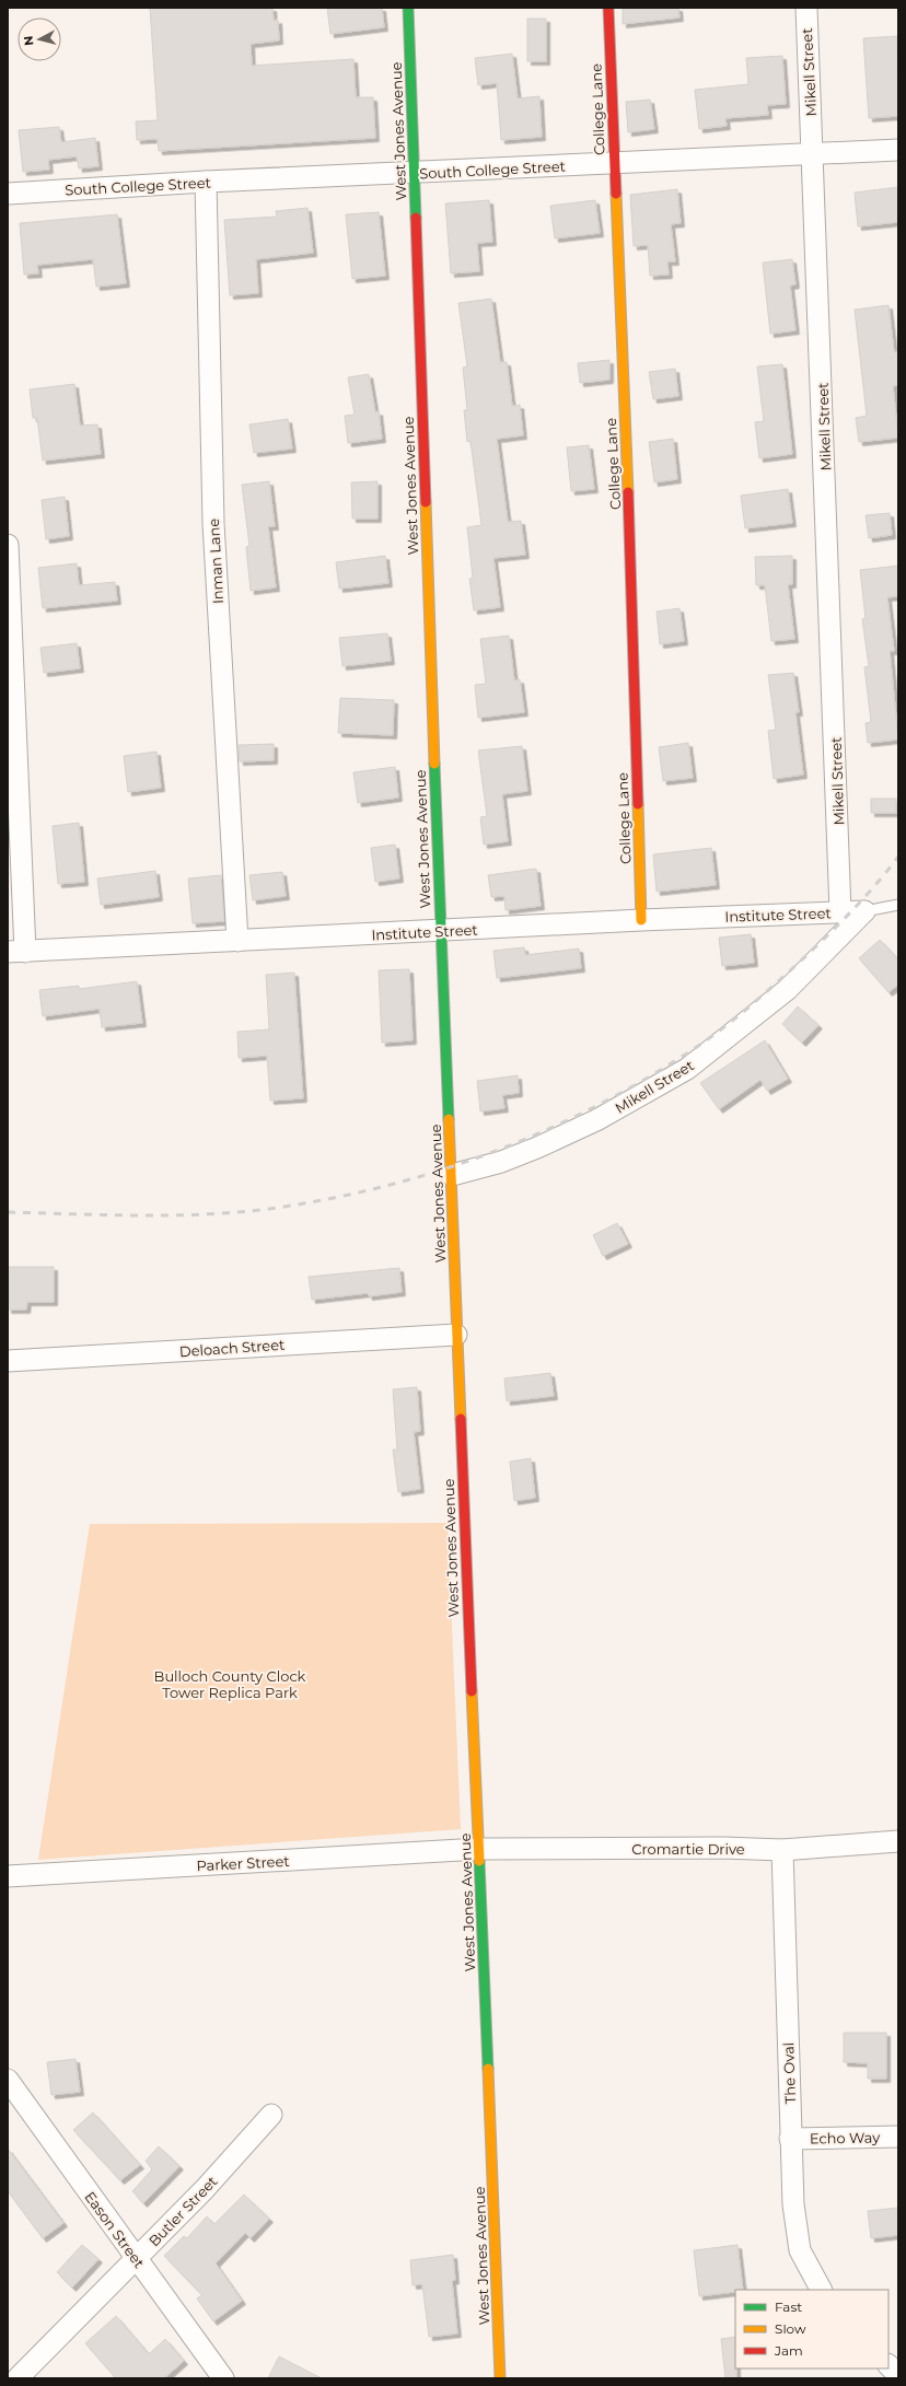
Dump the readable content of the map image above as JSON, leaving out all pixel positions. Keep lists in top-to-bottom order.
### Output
{
  "streets": {
    "street": [
      "Mikell Street",
      "College Lane",
      "West Jones Avenue",
      "South College Street",
      "Inman Lane",
      "Institute Street",
      "Deloach Street",
      "Cromartie Drive",
      "Parker Street",
      "The Oval",
      "Echo Way",
      "Butler Street",
      "Eason Street"
    ]
  },
  "crossings": [
    ["Mikell Street", "West Jones Avenue"],
    ["Mikell Street", "South College Street"],
    ["Mikell Street", "Institute Street"],
    ["College Lane", "South College Street"],
    ["College Lane", "Institute Street"],
    ["West Jones Avenue", "South College Street"],
    ["West Jones Avenue", "Institute Street"],
    ["West Jones Avenue", "Deloach Street"],
    ["West Jones Avenue", "Cromartie Drive"],
    ["West Jones Avenue", "Parker Street"],
    ["South College Street", "Inman Lane"],
    ["Inman Lane", "Institute Street"],
    ["Cromartie Drive", "Parker Street"],
    ["Cromartie Drive", "The Oval"],
    ["The Oval", "Echo Way"],
    ["Butler Street", "Eason Street"]
  ],
  "parks": ["Bulloch County Clock Tower Replica Park"],
  "legend": ["Fast", "Slow", "Jam"],
  "north": "left"
}
